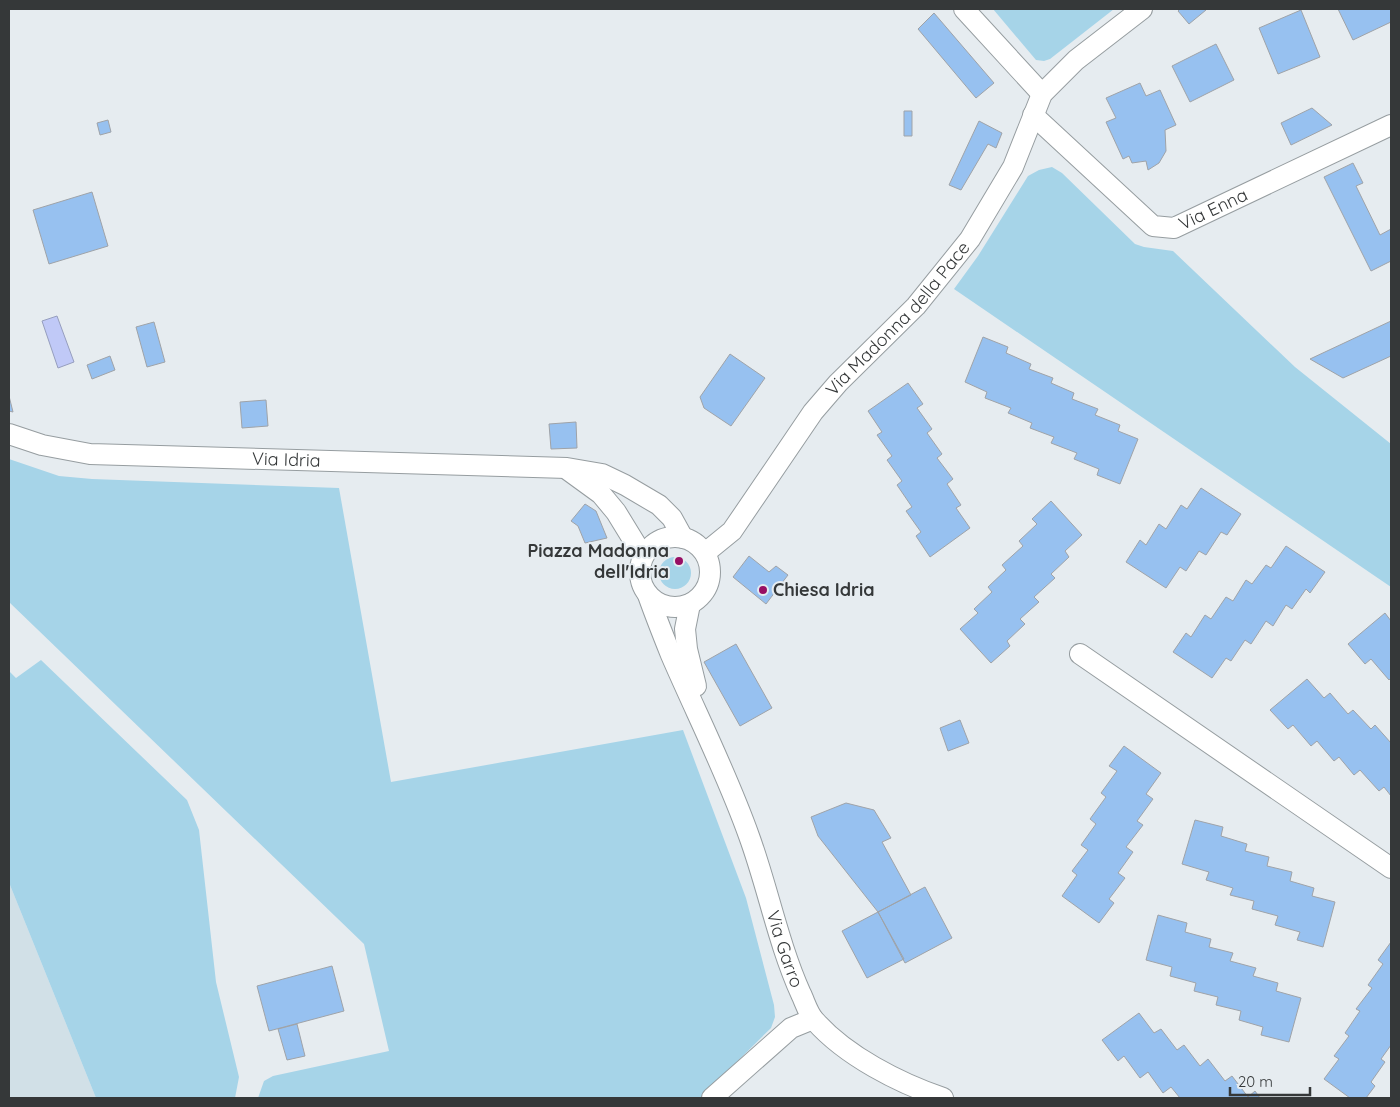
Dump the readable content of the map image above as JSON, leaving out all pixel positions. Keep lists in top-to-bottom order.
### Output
{
  "streets": {
    "street": [
      "Via Enna",
      "Via Madonna della Pace",
      "Via Idria",
      "Via Garro"
    ]
  },
  "crossings": [
    ["Via Enna", "Via Madonna della Pace"],
    ["Via Madonna della Pace", "Via Idria"],
    ["Via Madonna della Pace", "Via Garro"],
    ["Via Idria", "Via Garro"]
  ],
  "places": ["Piazza Madonna dell'Idria", "Chiesa Idria"],
  "scale_bar": "20 m"
}
